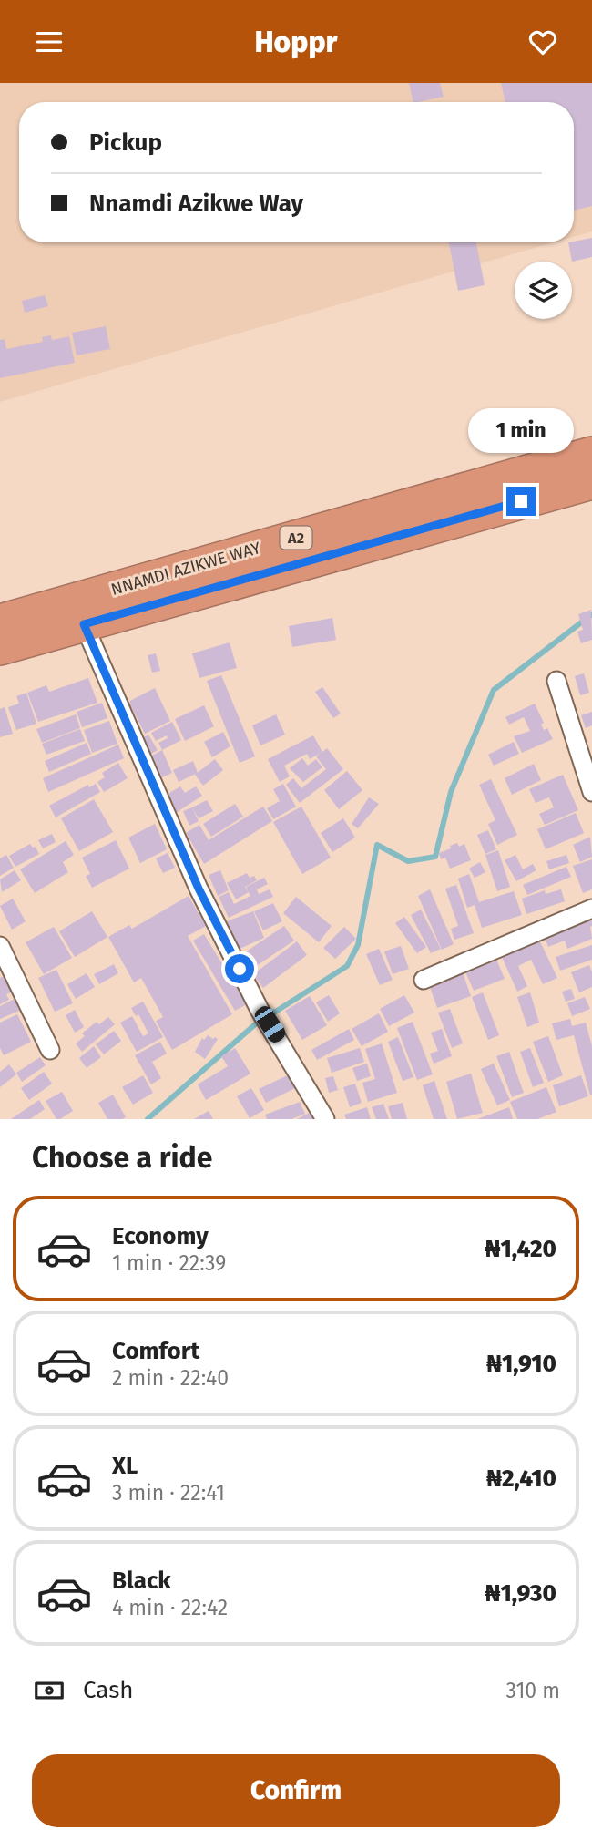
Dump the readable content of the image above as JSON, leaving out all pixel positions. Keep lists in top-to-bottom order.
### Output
{
  "streets": {
    "highway": ["A2", "NNAMDI AZIKWE WAY"]
  },
  "page": {
    "header": "Hoppr",
    "banner": ["Pickup", "Nnamdi Azikwe Way"],
    "bubble": "1 min",
    "heading": "Choose a ride",
    "list": [
      {
        "name": "Economy",
        "note": "1 min · 22:39",
        "value": "₦1,420"
      },
      {
        "name": "Comfort",
        "note": "2 min · 22:40",
        "value": "₦1,910"
      },
      {
        "name": "XL",
        "note": "3 min · 22:41",
        "value": "₦2,410"
      },
      {
        "name": "Black",
        "note": "4 min · 22:42",
        "value": "₦1,930"
      }
    ],
    "pay": ["Cash", "310 m"],
    "buttons": "Confirm"
  }
}
